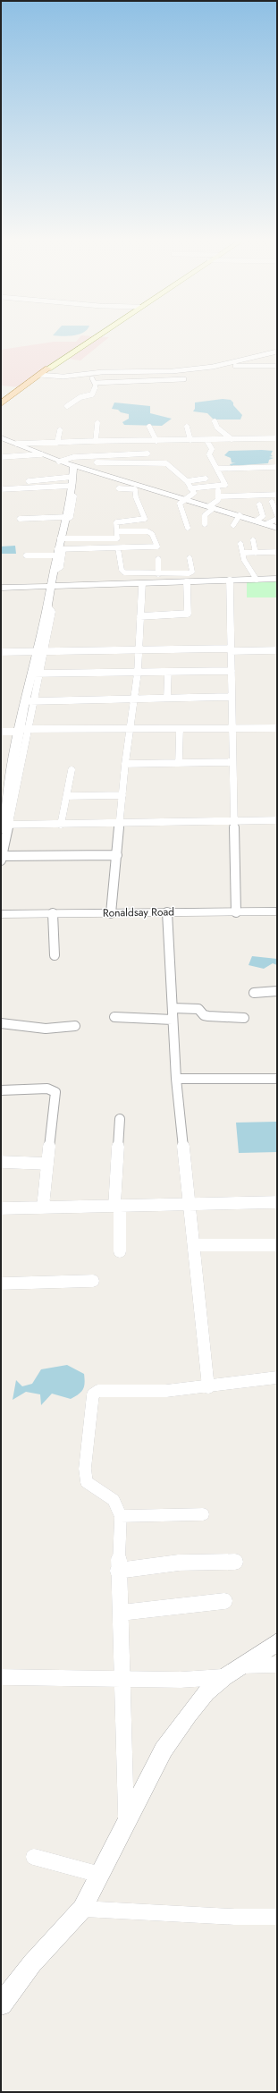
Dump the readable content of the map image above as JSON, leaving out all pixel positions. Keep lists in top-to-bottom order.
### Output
{
  "streets": {
    "street": ["Ronaldsay Road"]
  }
}
